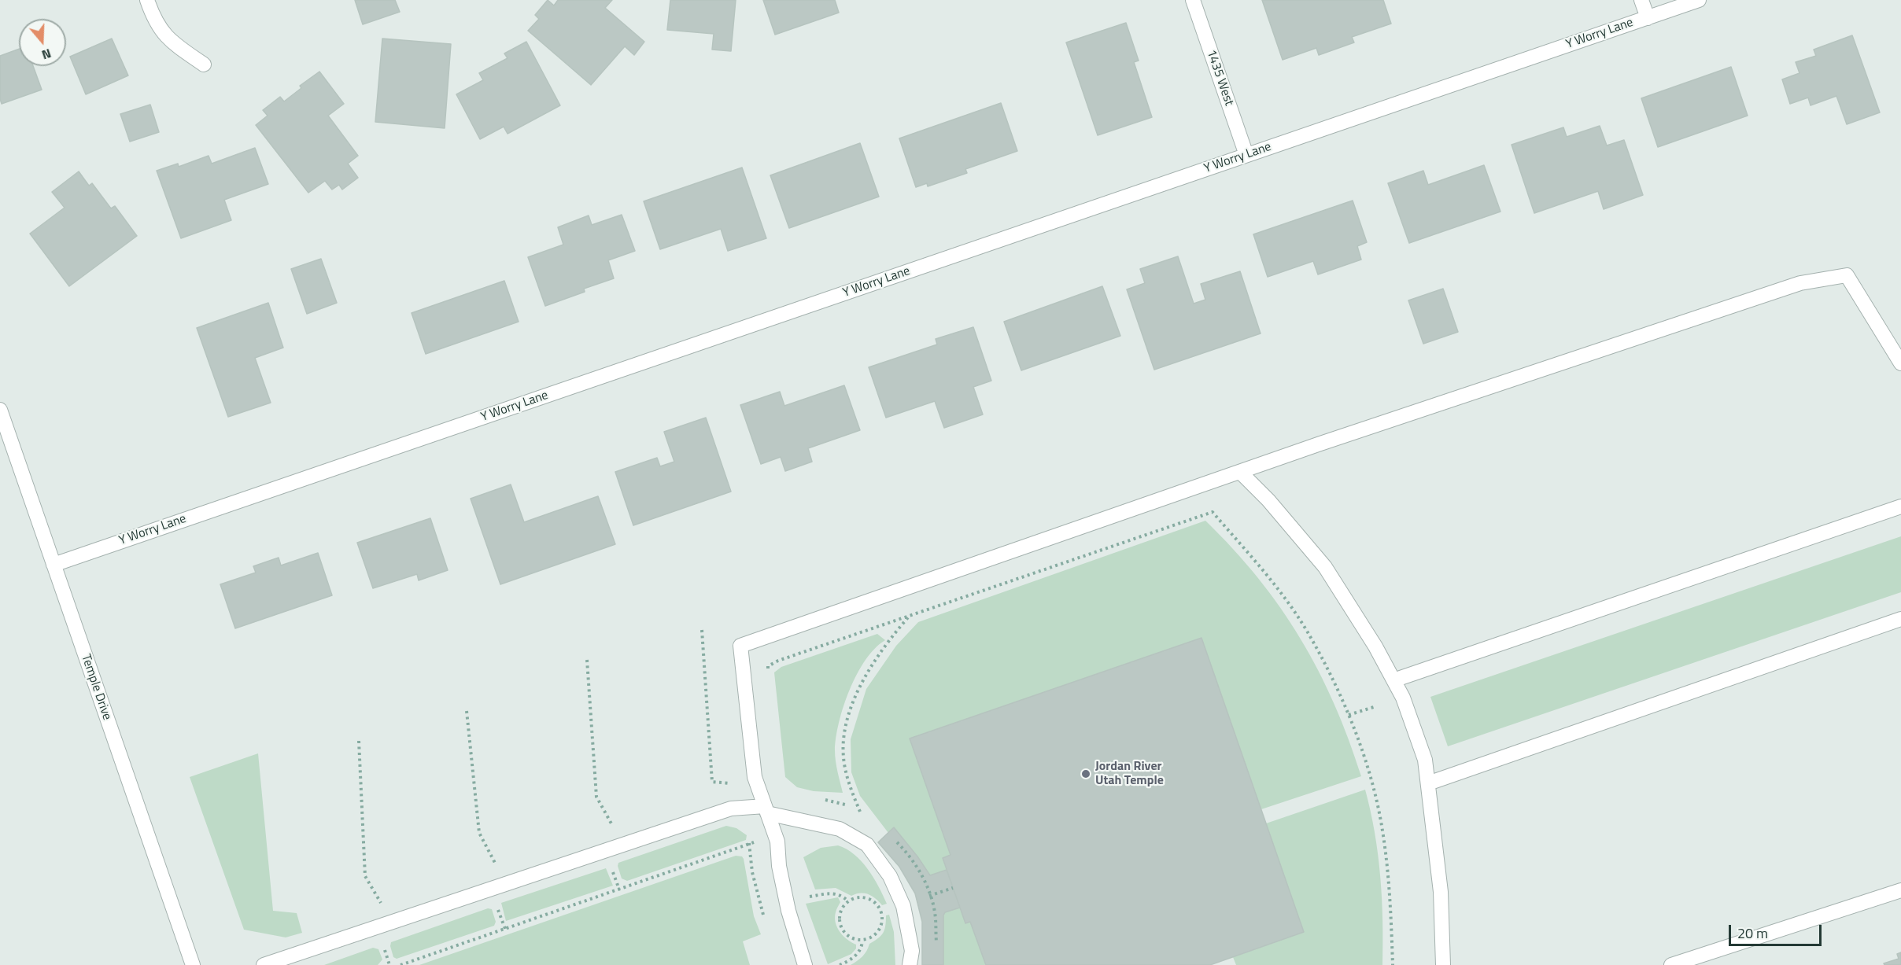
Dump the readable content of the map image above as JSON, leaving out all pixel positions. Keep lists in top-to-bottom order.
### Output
{
  "streets": {
    "street": ["Y Worry Lane", "1435 West", "Temple Drive"]
  },
  "crossings": [
    ["Y Worry Lane", "1435 West"],
    ["Y Worry Lane", "Temple Drive"]
  ],
  "places": ["Jordan River Utah Temple"],
  "scale_bar": "20 m",
  "north": "bottom"
}
